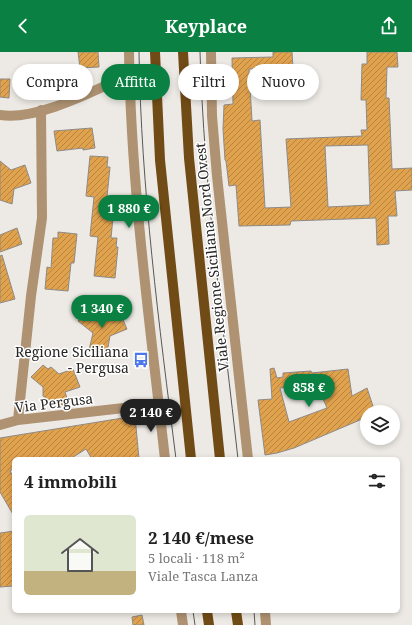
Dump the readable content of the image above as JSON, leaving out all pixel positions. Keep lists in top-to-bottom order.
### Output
{
  "streets": {
    "main road": ["Viale Regione Siciliana Nord Ovest"],
    "street": ["Via Pergusa"]
  },
  "places": {
    "bus stop": ["Regione Siciliana - Pergusa"]
  },
  "page": {
    "header": "Keyplace",
    "chip": [
      "Compra",
      "Affitta",
      "Filtri",
      "Nuovo"
    ],
    "price": [
      "1 880 €",
      "1 340 €",
      "858 €",
      "2 140 €"
    ],
    "heading": "4 immobili",
    "list": [
      {
        "name": "2 140 €/mese",
        "note": "5 locali · 118 m² · Viale Tasca Lanza"
      }
    ]
  }
}
